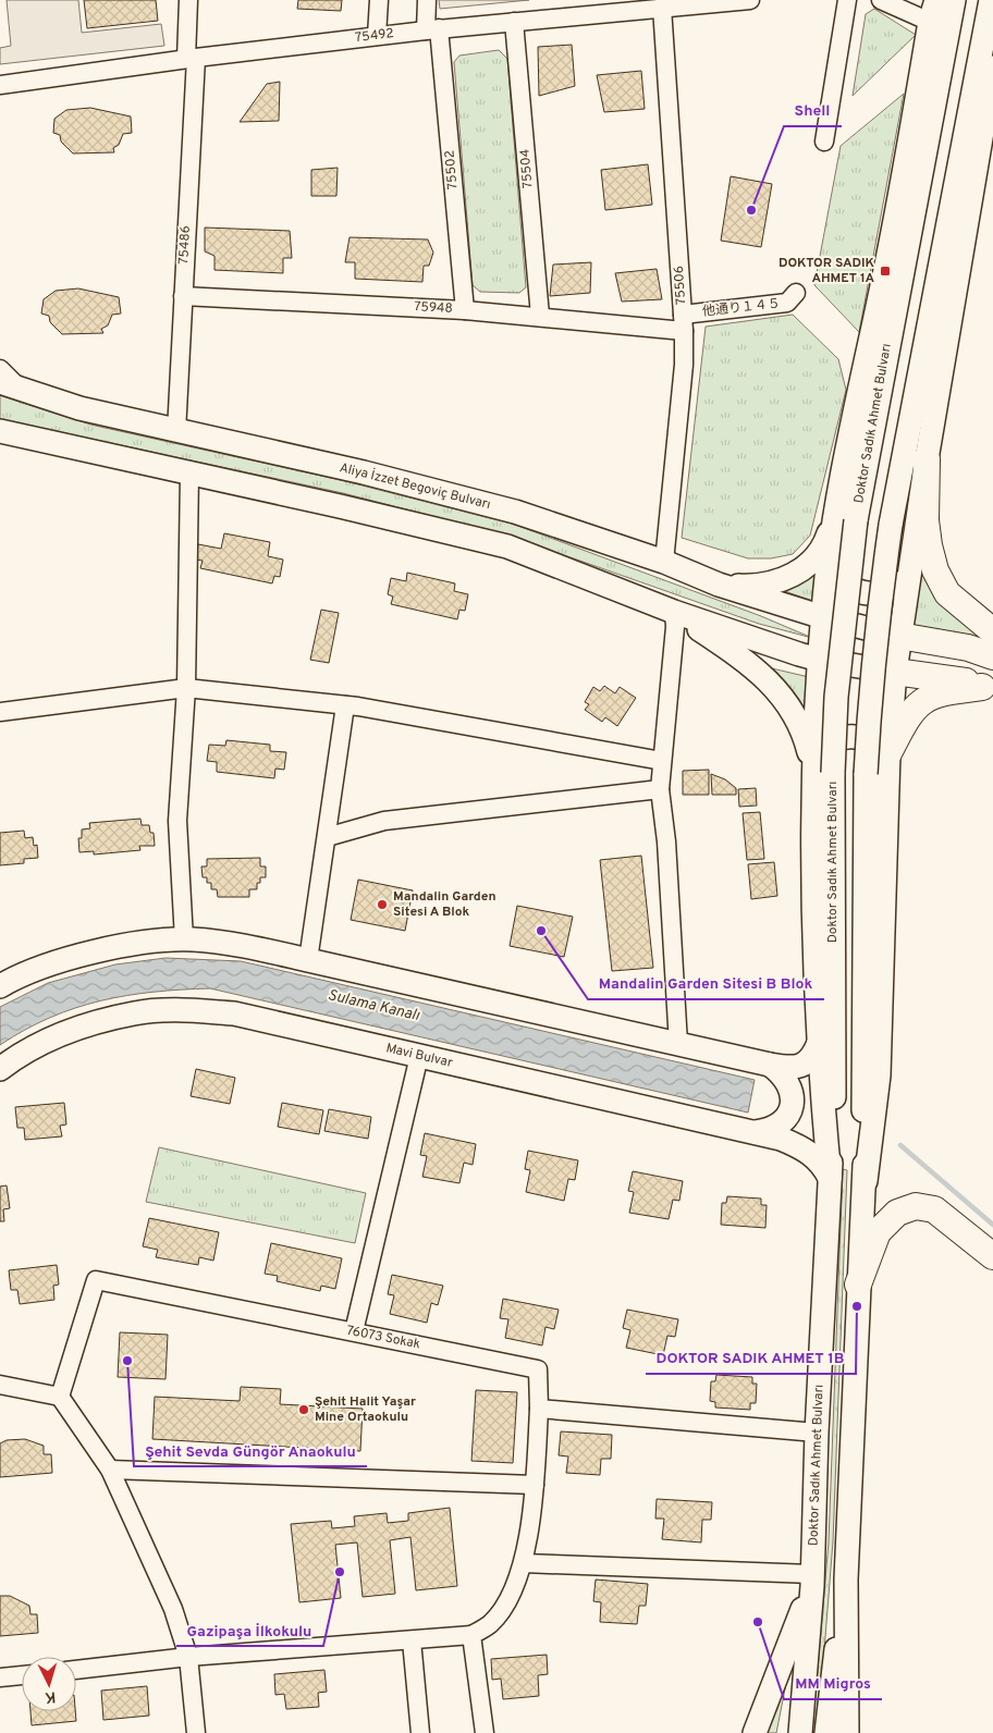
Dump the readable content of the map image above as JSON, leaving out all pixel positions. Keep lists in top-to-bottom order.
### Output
{
  "streets": {
    "main road": ["Doktor Sadık Ahmet Bulvarı", "Aliya İzzet Begoviç Bulvarı", "Mavi Bulvar"],
    "street": [
      "75492",
      "75504",
      "75502",
      "75486",
      "75506",
      "75948",
      "他通り１４５",
      "76073 Sokak"
    ]
  },
  "crossings": [
    ["75492", "75504"],
    ["75492", "75502"],
    ["75492", "75486"],
    ["75492", "75506"],
    ["75504", "75948"],
    ["75502", "75948"],
    ["75486", "75948"],
    ["75486", "Aliya İzzet Begoviç Bulvarı"],
    ["75506", "75948"],
    ["75506", "他通り１４５"],
    ["75506", "Aliya İzzet Begoviç Bulvarı"],
    ["75948", "他通り１４５"],
    ["Doktor Sadık Ahmet Bulvarı", "Mavi Bulvar"]
  ],
  "water": ["Sulama Kanalı"],
  "places": {
    "other": [
      "Shell",
      "Mandalin Garden Sitesi A Blok",
      "Mandalin Garden Sitesi B Blok",
      "DOKTOR SADIK AHMET 1B",
      "Şehit Sevda Güngör Anaokulu",
      "Şehit Halit Yaşar Mine Ortaokulu",
      "Gazipaşa İlkokulu",
      "MM Migros"
    ],
    "transit": ["DOKTOR SADIK AHMET 1A"]
  },
  "north": "bottom"
}
